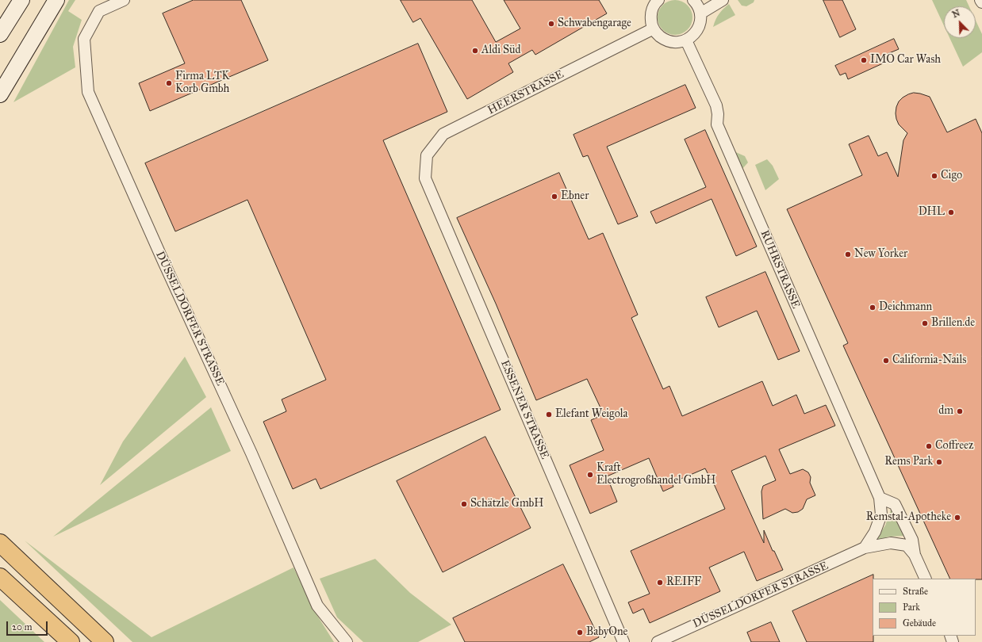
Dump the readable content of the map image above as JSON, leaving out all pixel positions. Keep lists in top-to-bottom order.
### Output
{
  "streets": {
    "street": [
      "HEERSTRASSE",
      "RUHRSTRASSE",
      "DÜSSELDORFER STRASSE",
      "ESSENER STRASSE"
    ]
  },
  "crossings": [
    ["HEERSTRASSE", "ESSENER STRASSE"],
    ["RUHRSTRASSE", "DÜSSELDORFER STRASSE"]
  ],
  "places": [
    "Schwabengarage",
    "Aldi Süd",
    "IMO Car Wash",
    "Firma LTK Korb Gmbh",
    "Cigo",
    "Ebner",
    "DHL",
    "New Yorker",
    "Deichmann",
    "Brillen.de",
    "California-Nails",
    "dm",
    "Elefant Weigola",
    "Coffreez",
    "Rems Park",
    "Kraft Electrogroßhandel GmbH",
    "Schätzle GmbH",
    "Remstal-Apotheke",
    "REIFF",
    "BabyOne"
  ],
  "legend": ["Straße", "Park", "Gebäude"],
  "scale_bar": "20 m",
  "north": "top left"
}
